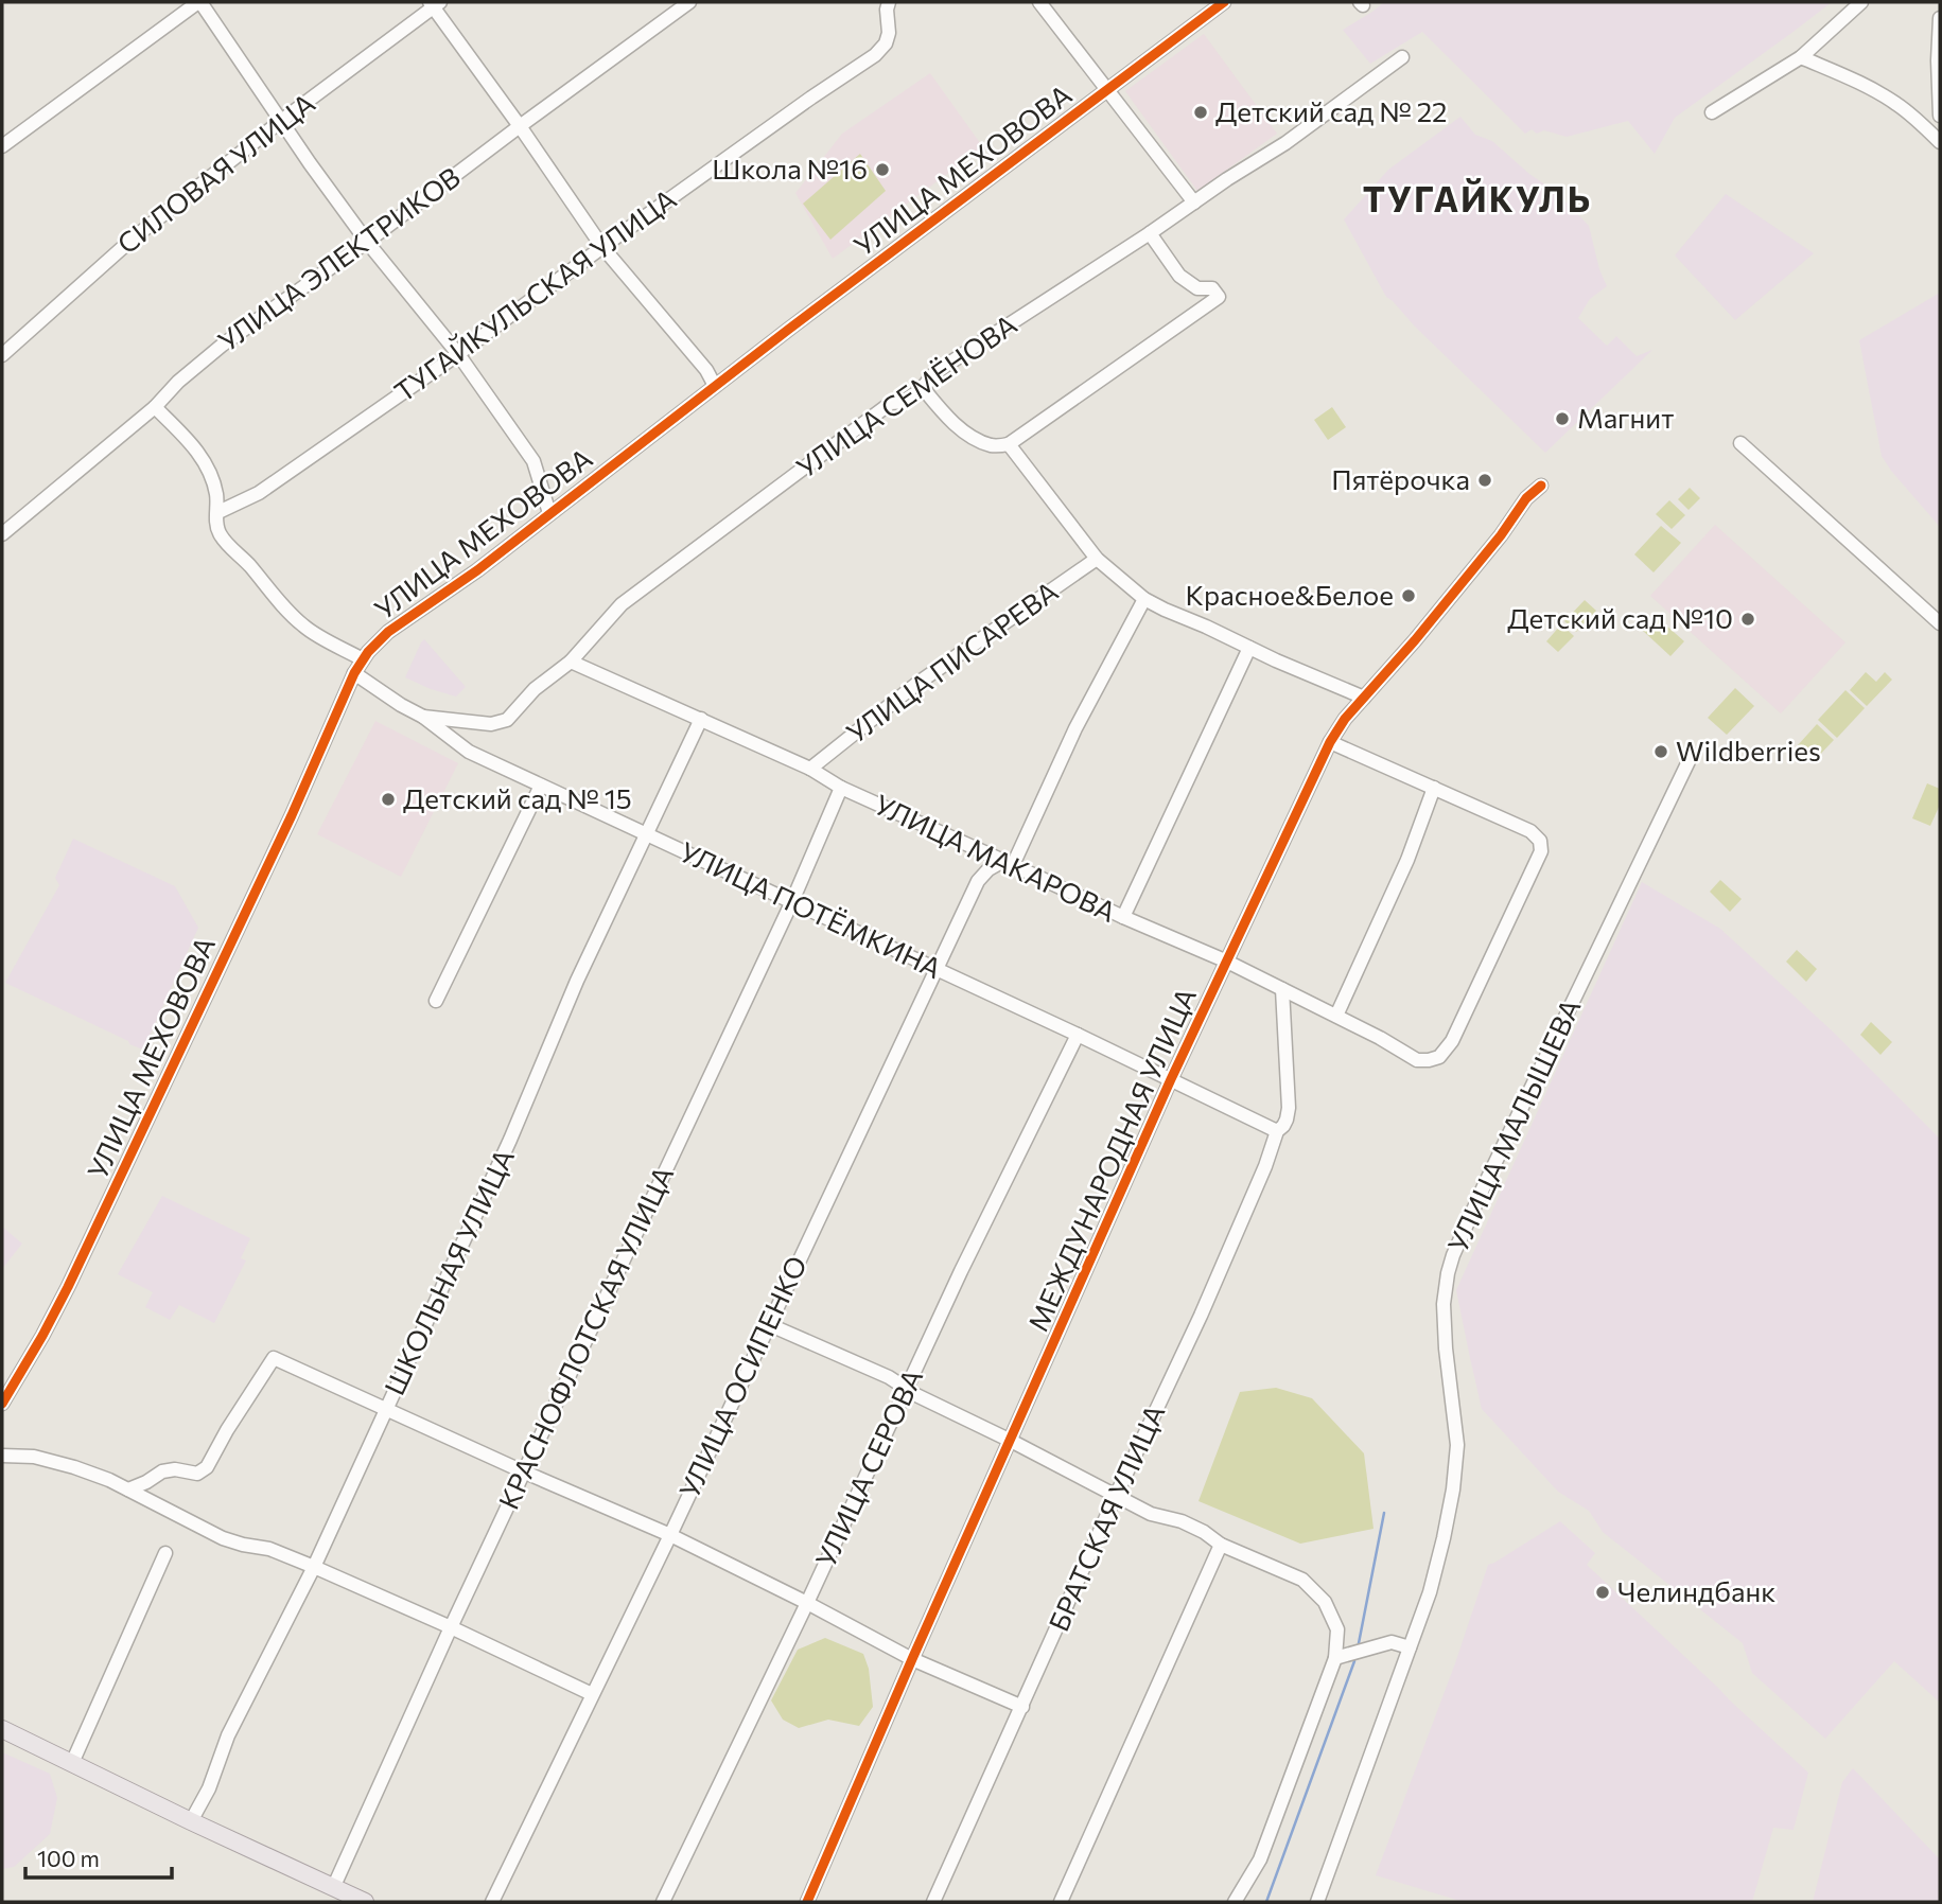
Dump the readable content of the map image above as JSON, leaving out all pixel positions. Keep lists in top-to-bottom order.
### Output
{
  "streets": {
    "street": [
      "УЛИЦА МЕХОВОВА",
      "СИЛОВАЯ УЛИЦА",
      "УЛИЦА ЭЛЕКТРИКОВ",
      "ТУГАЙКУЛЬСКАЯ УЛИЦА",
      "УЛИЦА СЕМЁНОВА",
      "УЛИЦА ПИСАРЕВА",
      "УЛИЦА МАКАРОВА",
      "УЛИЦА ПОТЁМКИНА",
      "УЛИЦА МАЛЫШЕВА",
      "МЕЖДУНАРОДНАЯ УЛИЦА",
      "ШКОЛЬНАЯ УЛИЦА",
      "КРАСНОФЛОТСКАЯ УЛИЦА",
      "УЛИЦА ОСИПЕНКО",
      "УЛИЦА СЕРОВА",
      "БРАТСКАЯ УЛИЦА"
    ]
  },
  "crossings": [
    ["УЛИЦА МЕХОВОВА", "УЛИЦА ПОТЁМКИНА"],
    ["УЛИЦА СЕМЁНОВА", "УЛИЦА МАКАРОВА"],
    ["УЛИЦА СЕМЁНОВА", "УЛИЦА ПОТЁМКИНА"],
    ["УЛИЦА ПИСАРЕВА", "УЛИЦА МАКАРОВА"],
    ["УЛИЦА МАКАРОВА", "МЕЖДУНАРОДНАЯ УЛИЦА"],
    ["УЛИЦА МАКАРОВА", "ШКОЛЬНАЯ УЛИЦА"],
    ["УЛИЦА МАКАРОВА", "КРАСНОФЛОТСКАЯ УЛИЦА"],
    ["УЛИЦА МАКАРОВА", "УЛИЦА ОСИПЕНКО"],
    ["УЛИЦА МАКАРОВА", "БРАТСКАЯ УЛИЦА"],
    ["УЛИЦА ПОТЁМКИНА", "МЕЖДУНАРОДНАЯ УЛИЦА"],
    ["УЛИЦА ПОТЁМКИНА", "ШКОЛЬНАЯ УЛИЦА"],
    ["УЛИЦА ПОТЁМКИНА", "КРАСНОФЛОТСКАЯ УЛИЦА"],
    ["УЛИЦА ПОТЁМКИНА", "УЛИЦА ОСИПЕНКО"],
    ["УЛИЦА ПОТЁМКИНА", "УЛИЦА СЕРОВА"],
    ["УЛИЦА ПОТЁМКИНА", "БРАТСКАЯ УЛИЦА"]
  ],
  "districts": ["ТУГАЙКУЛЬ"],
  "places": [
    "Детский сад № 22",
    "Школа №16",
    "Магнит",
    "Пятёрочка",
    "Красное&Белое",
    "Детский сад №10",
    "Wildberries",
    "Детский сад № 15",
    "Челиндбанк"
  ],
  "scale_bar": "100 m"
}
